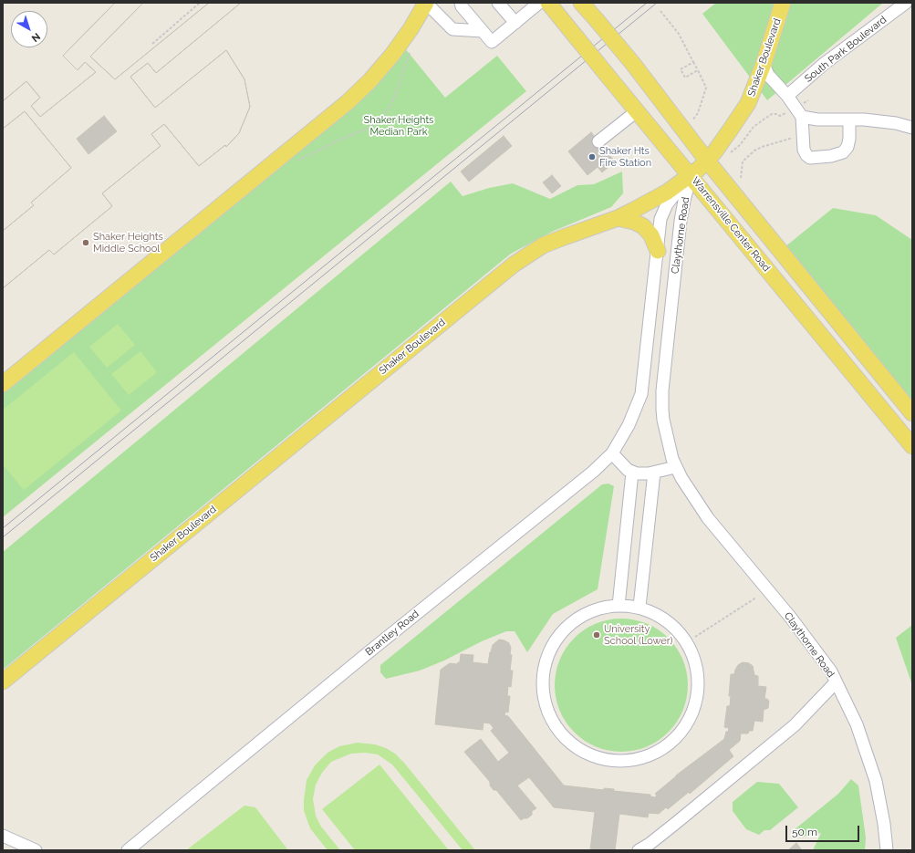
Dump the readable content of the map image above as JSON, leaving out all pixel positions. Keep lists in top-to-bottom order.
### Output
{
  "streets": {
    "main road": ["Shaker Boulevard", "Warrensville Center Road"],
    "street": ["South Park Boulevard", "Claythorne Road", "Brantley Road"]
  },
  "crossings": [
    ["Shaker Boulevard", "Warrensville Center Road"],
    ["Shaker Boulevard", "Claythorne Road"],
    ["Warrensville Center Road", "Claythorne Road"],
    ["Claythorne Road", "Brantley Road"]
  ],
  "parks": ["Shaker Heights Median Park"],
  "places": ["Shaker Hts Fire Station", "Shaker Heights Middle School", "University School (Lower)"],
  "scale_bar": "50 m",
  "north": "bottom right"
}
